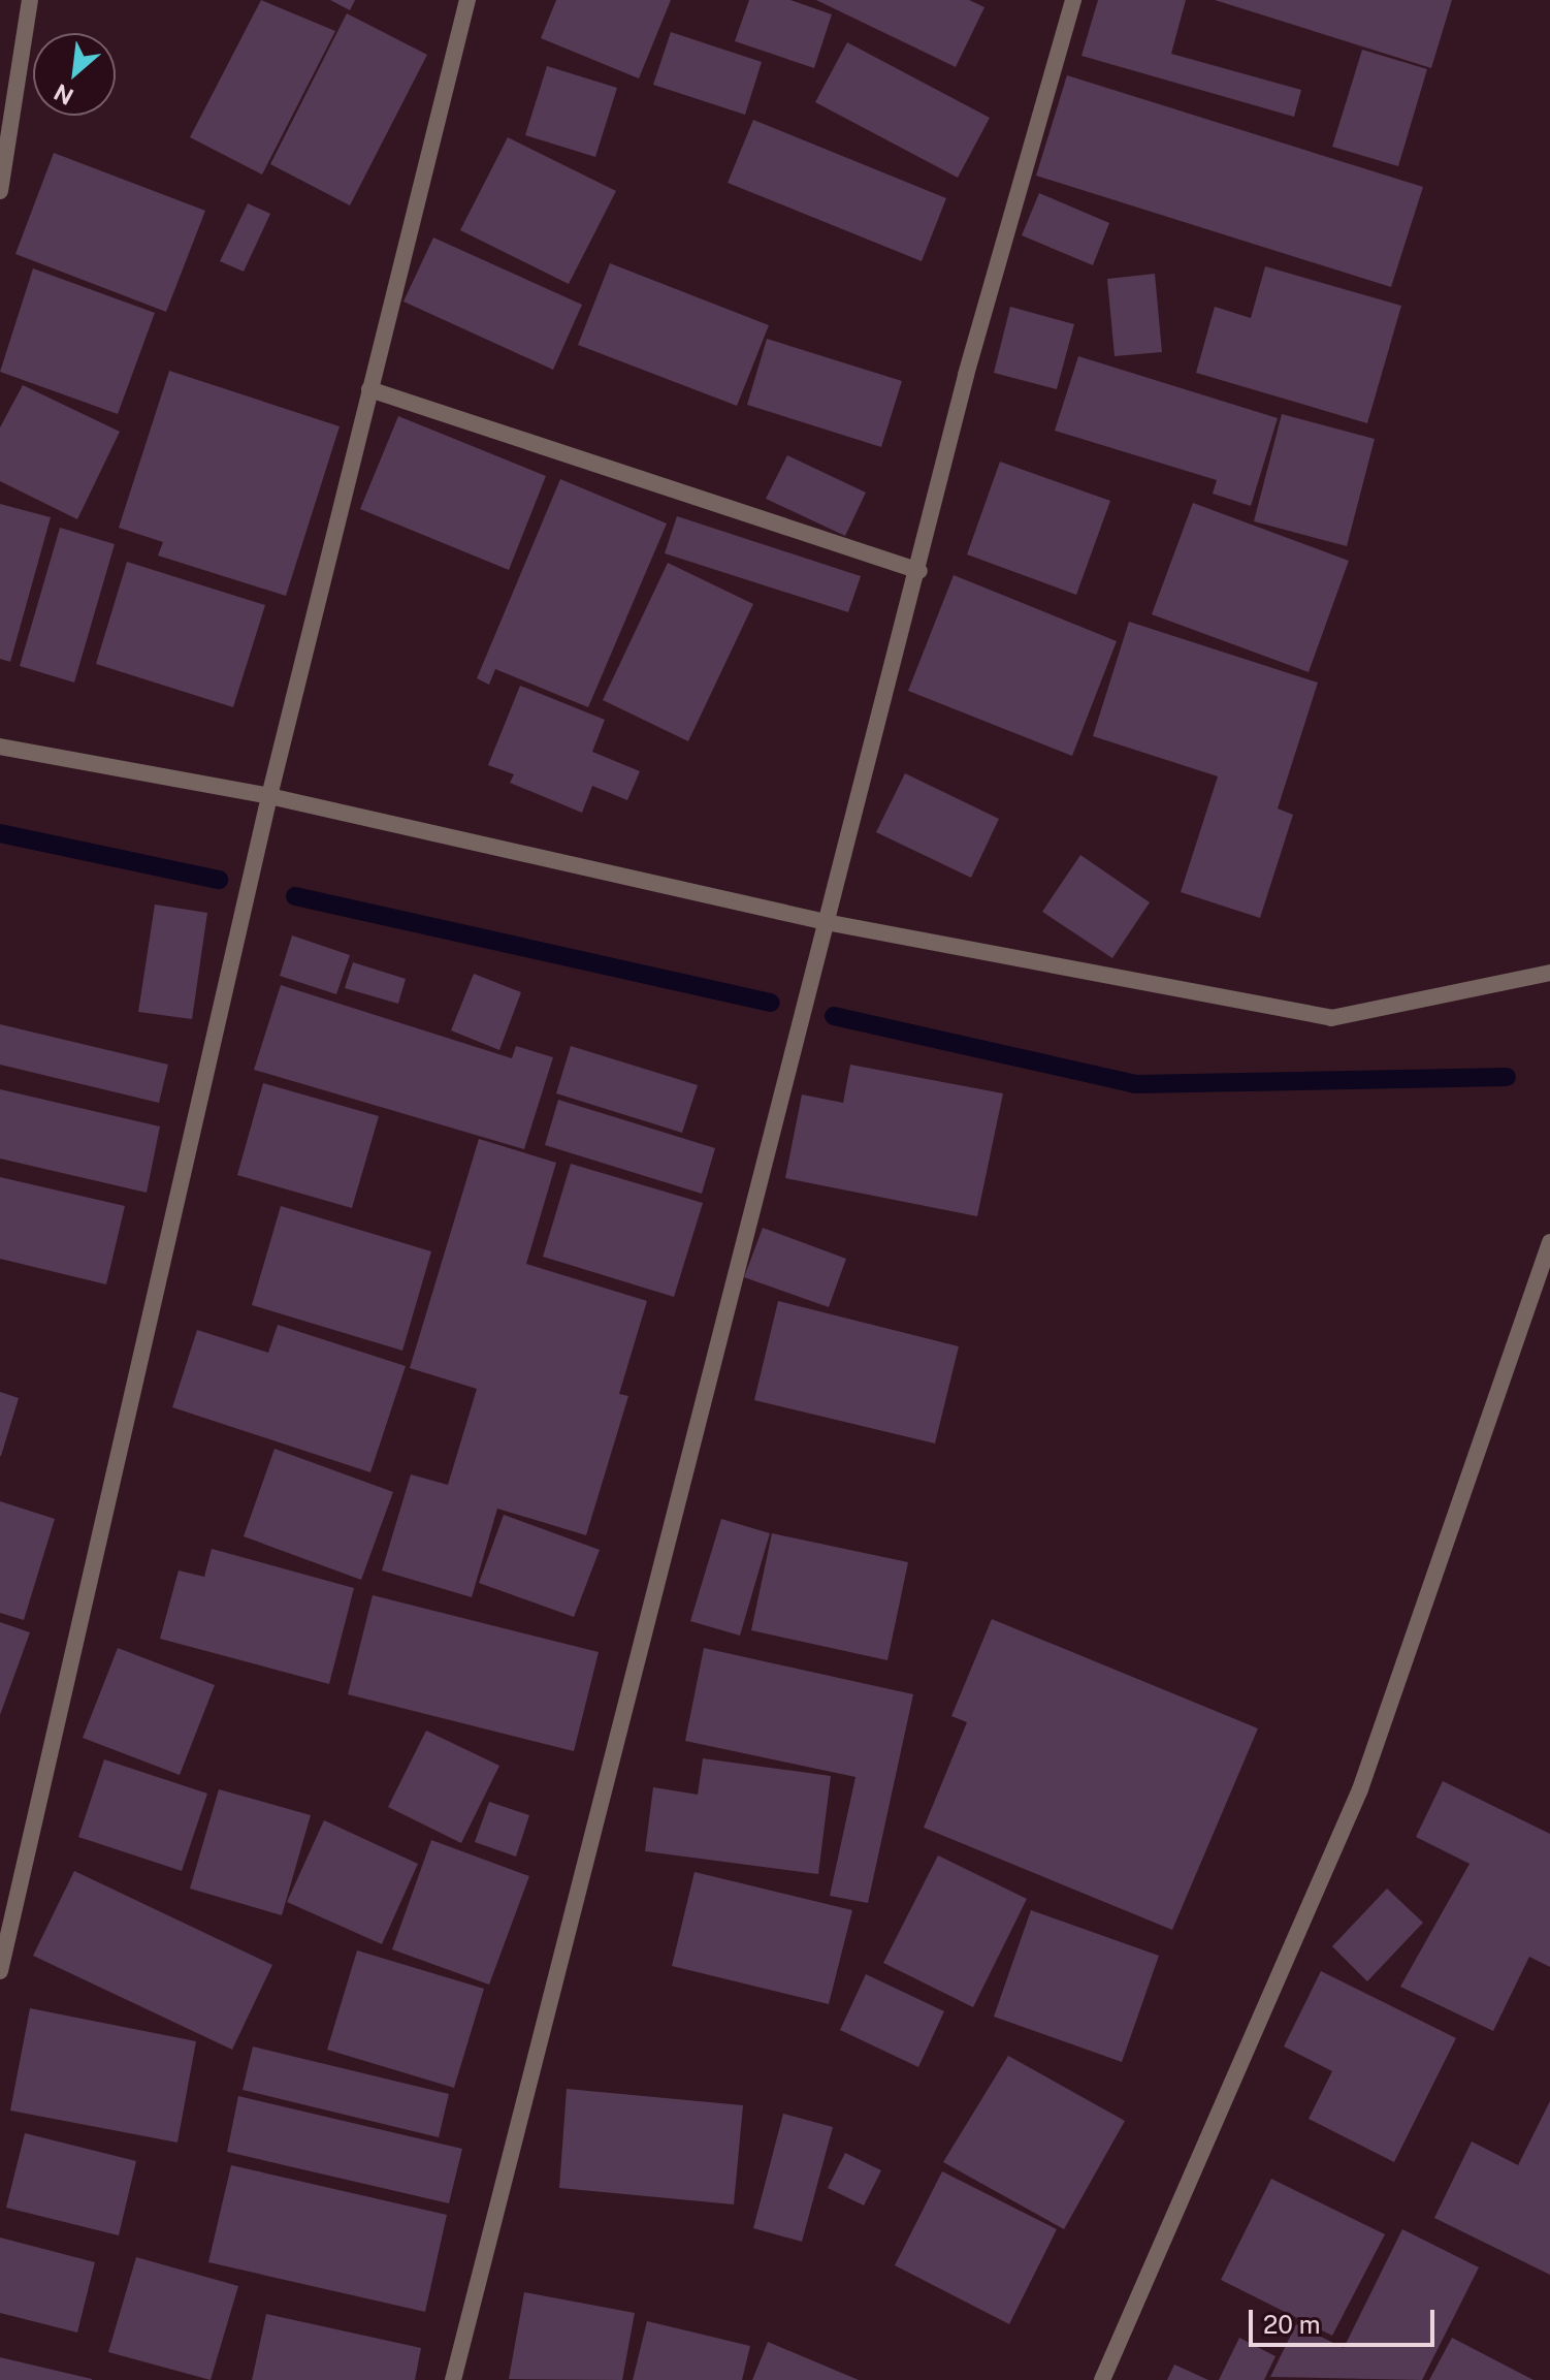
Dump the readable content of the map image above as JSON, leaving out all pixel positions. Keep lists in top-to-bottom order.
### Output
{
  "scale_bar": "20 m",
  "north": "bottom left"
}
